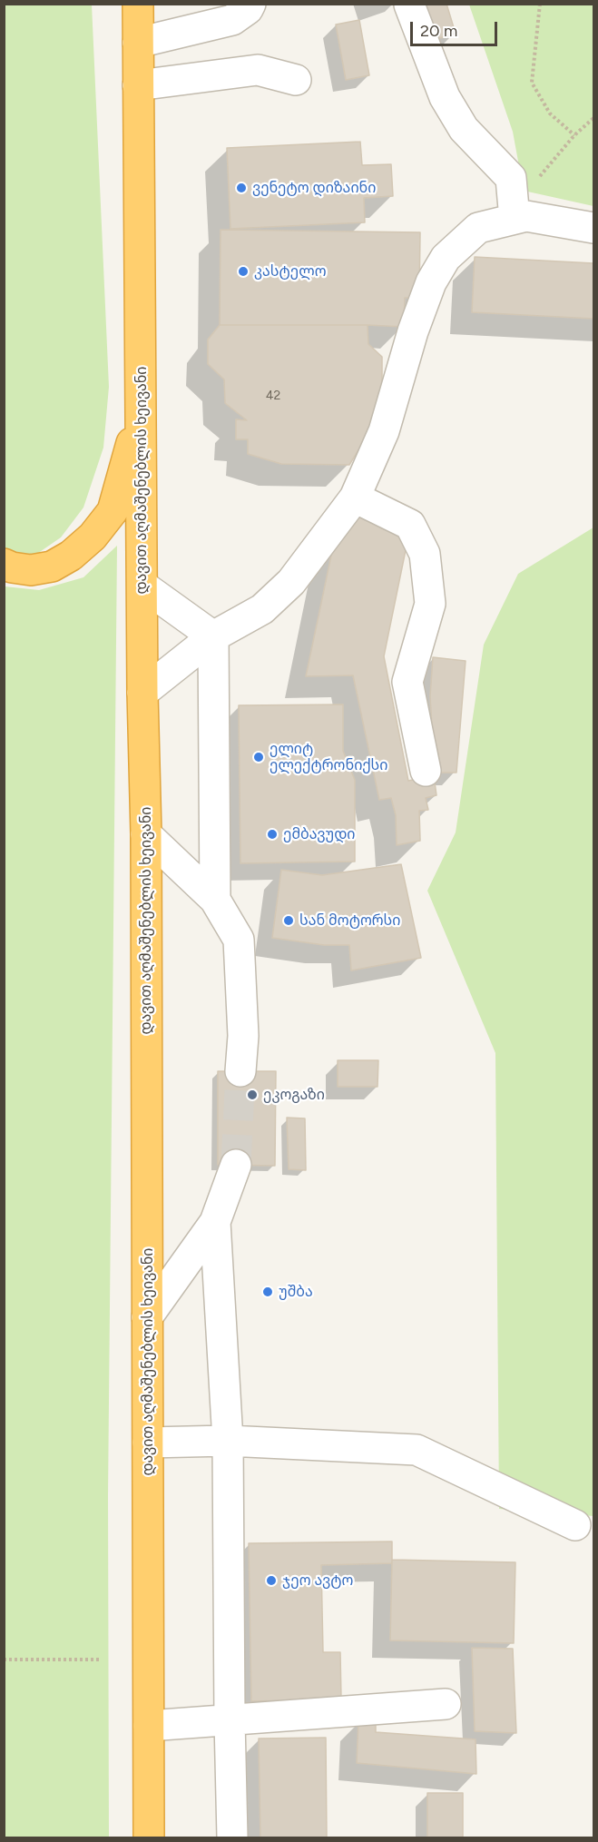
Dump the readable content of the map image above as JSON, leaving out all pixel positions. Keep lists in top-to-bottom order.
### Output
{
  "streets": {
    "highway": ["დავით აღმაშენებლის ხეივანი"]
  },
  "places": [
    "ვენეტო დიზაინი",
    "კასტელო",
    "ელიტ ელექტრონიქსი",
    "ემბავუდი",
    "სან მოტორსი",
    "ეკოგაზი",
    "უშბა",
    "ჯეო ავტო"
  ],
  "house_numbers": ["42"],
  "scale_bar": "20 m"
}
